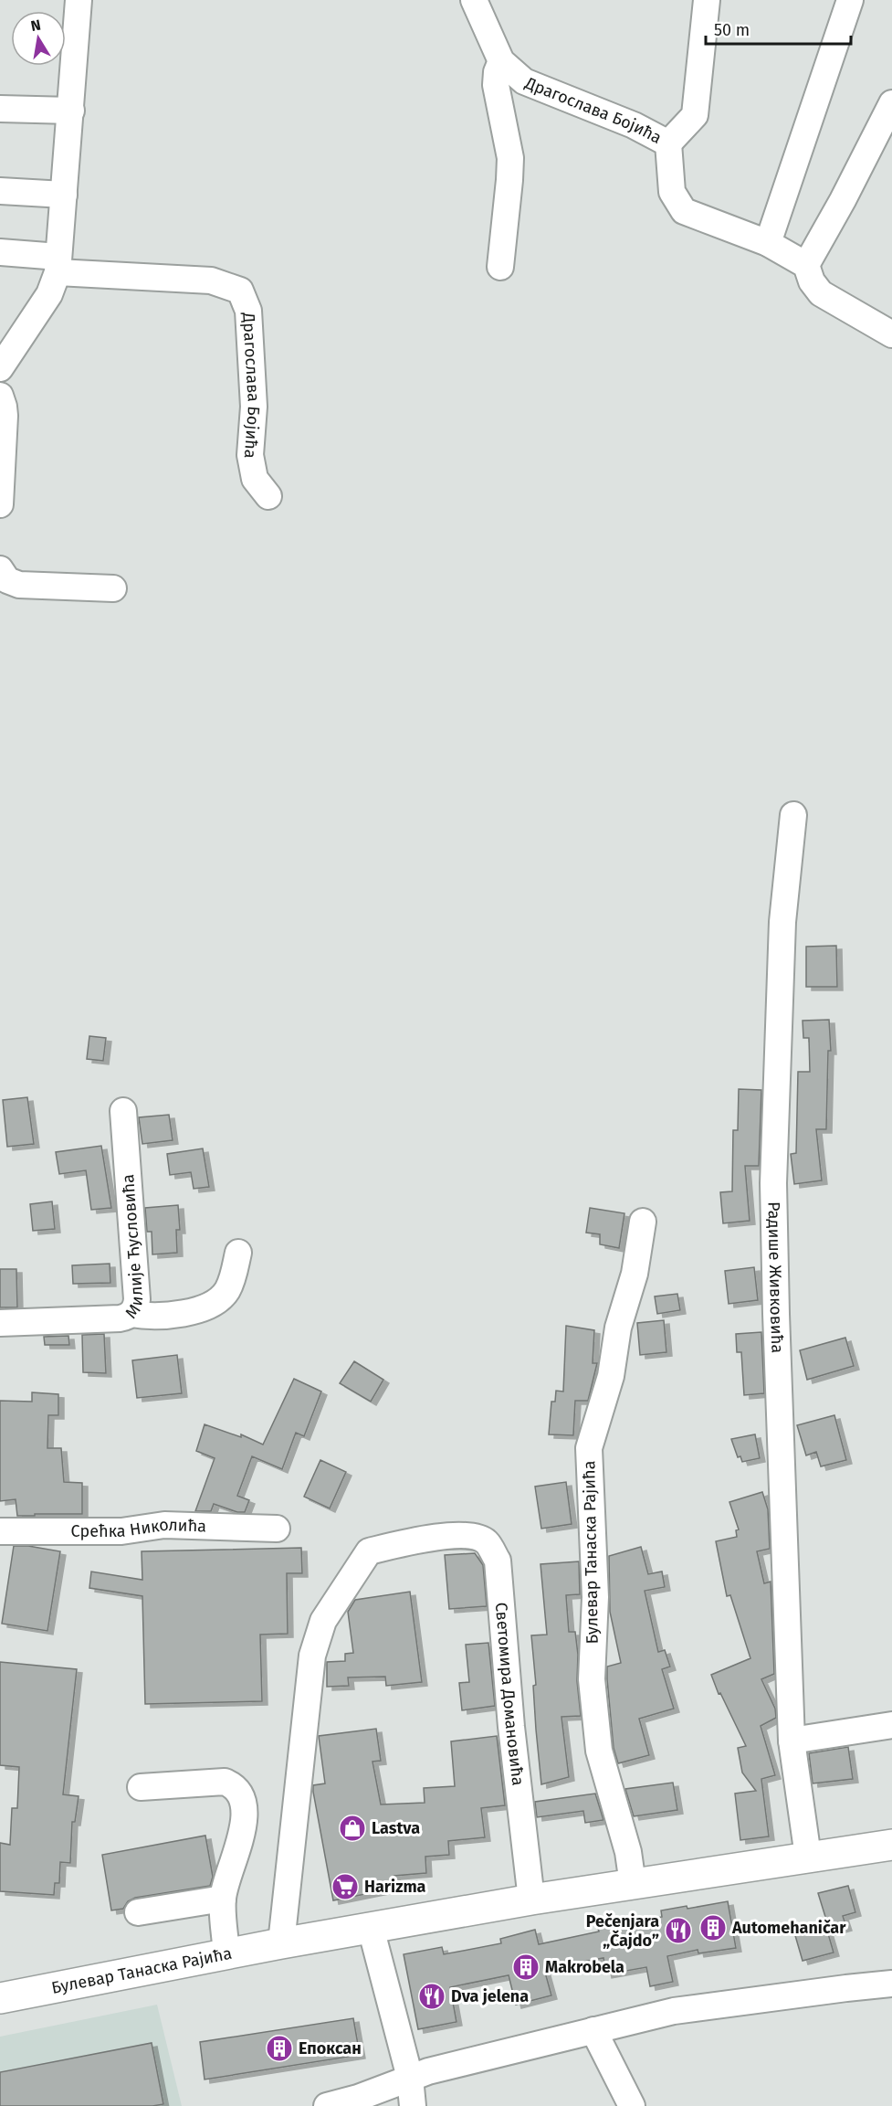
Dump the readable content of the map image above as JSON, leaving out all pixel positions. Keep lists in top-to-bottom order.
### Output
{
  "streets": {
    "main road": ["Булевар Танаска Рајића"],
    "street": [
      "Драгослава Бојића",
      "Милије Ћусловића",
      "Радише Живковића",
      "Срећка Николића",
      "Светомира Домановића"
    ]
  },
  "crossings": [
    ["Радише Живковића", "Булевар Танаска Рајића"],
    ["Булевар Танаска Рајића", "Светомира Домановића"]
  ],
  "places": {
    "shop": ["Lastva"],
    "supermarket": ["Harizma"],
    "building": ["Automehaničar", "Makrobela", "Епоксан"],
    "restaurant": ["Pečenjara „Čajdo”", "Dva jelena"]
  },
  "scale_bar": "50 m",
  "north": "top"
}
